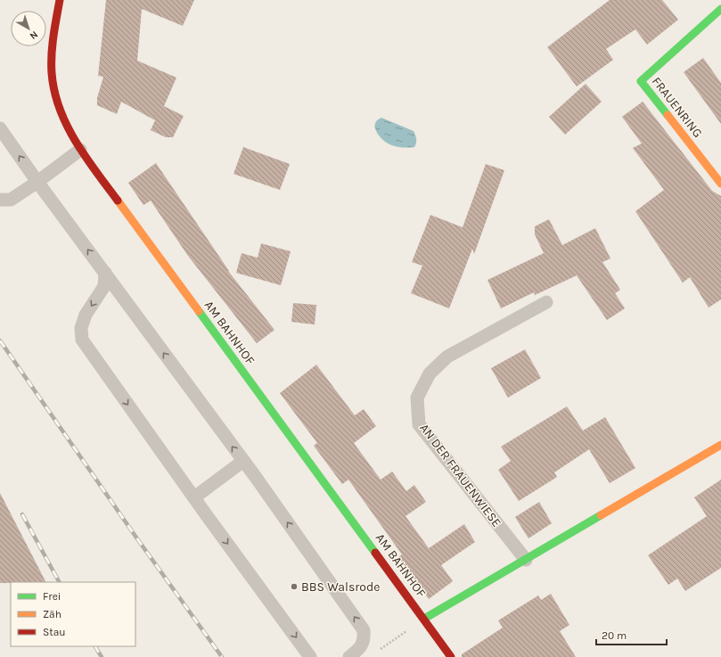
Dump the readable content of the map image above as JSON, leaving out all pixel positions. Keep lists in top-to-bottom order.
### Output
{
  "streets": {
    "street": ["FRAUENRING", "AM BAHNHOF"],
    "lane": ["AN DER FRAUENWIESE"]
  },
  "places": ["BBS Walsrode"],
  "legend": ["Frei", "Zäh", "Stau"],
  "scale_bar": "20 m",
  "north": "bottom right"
}
